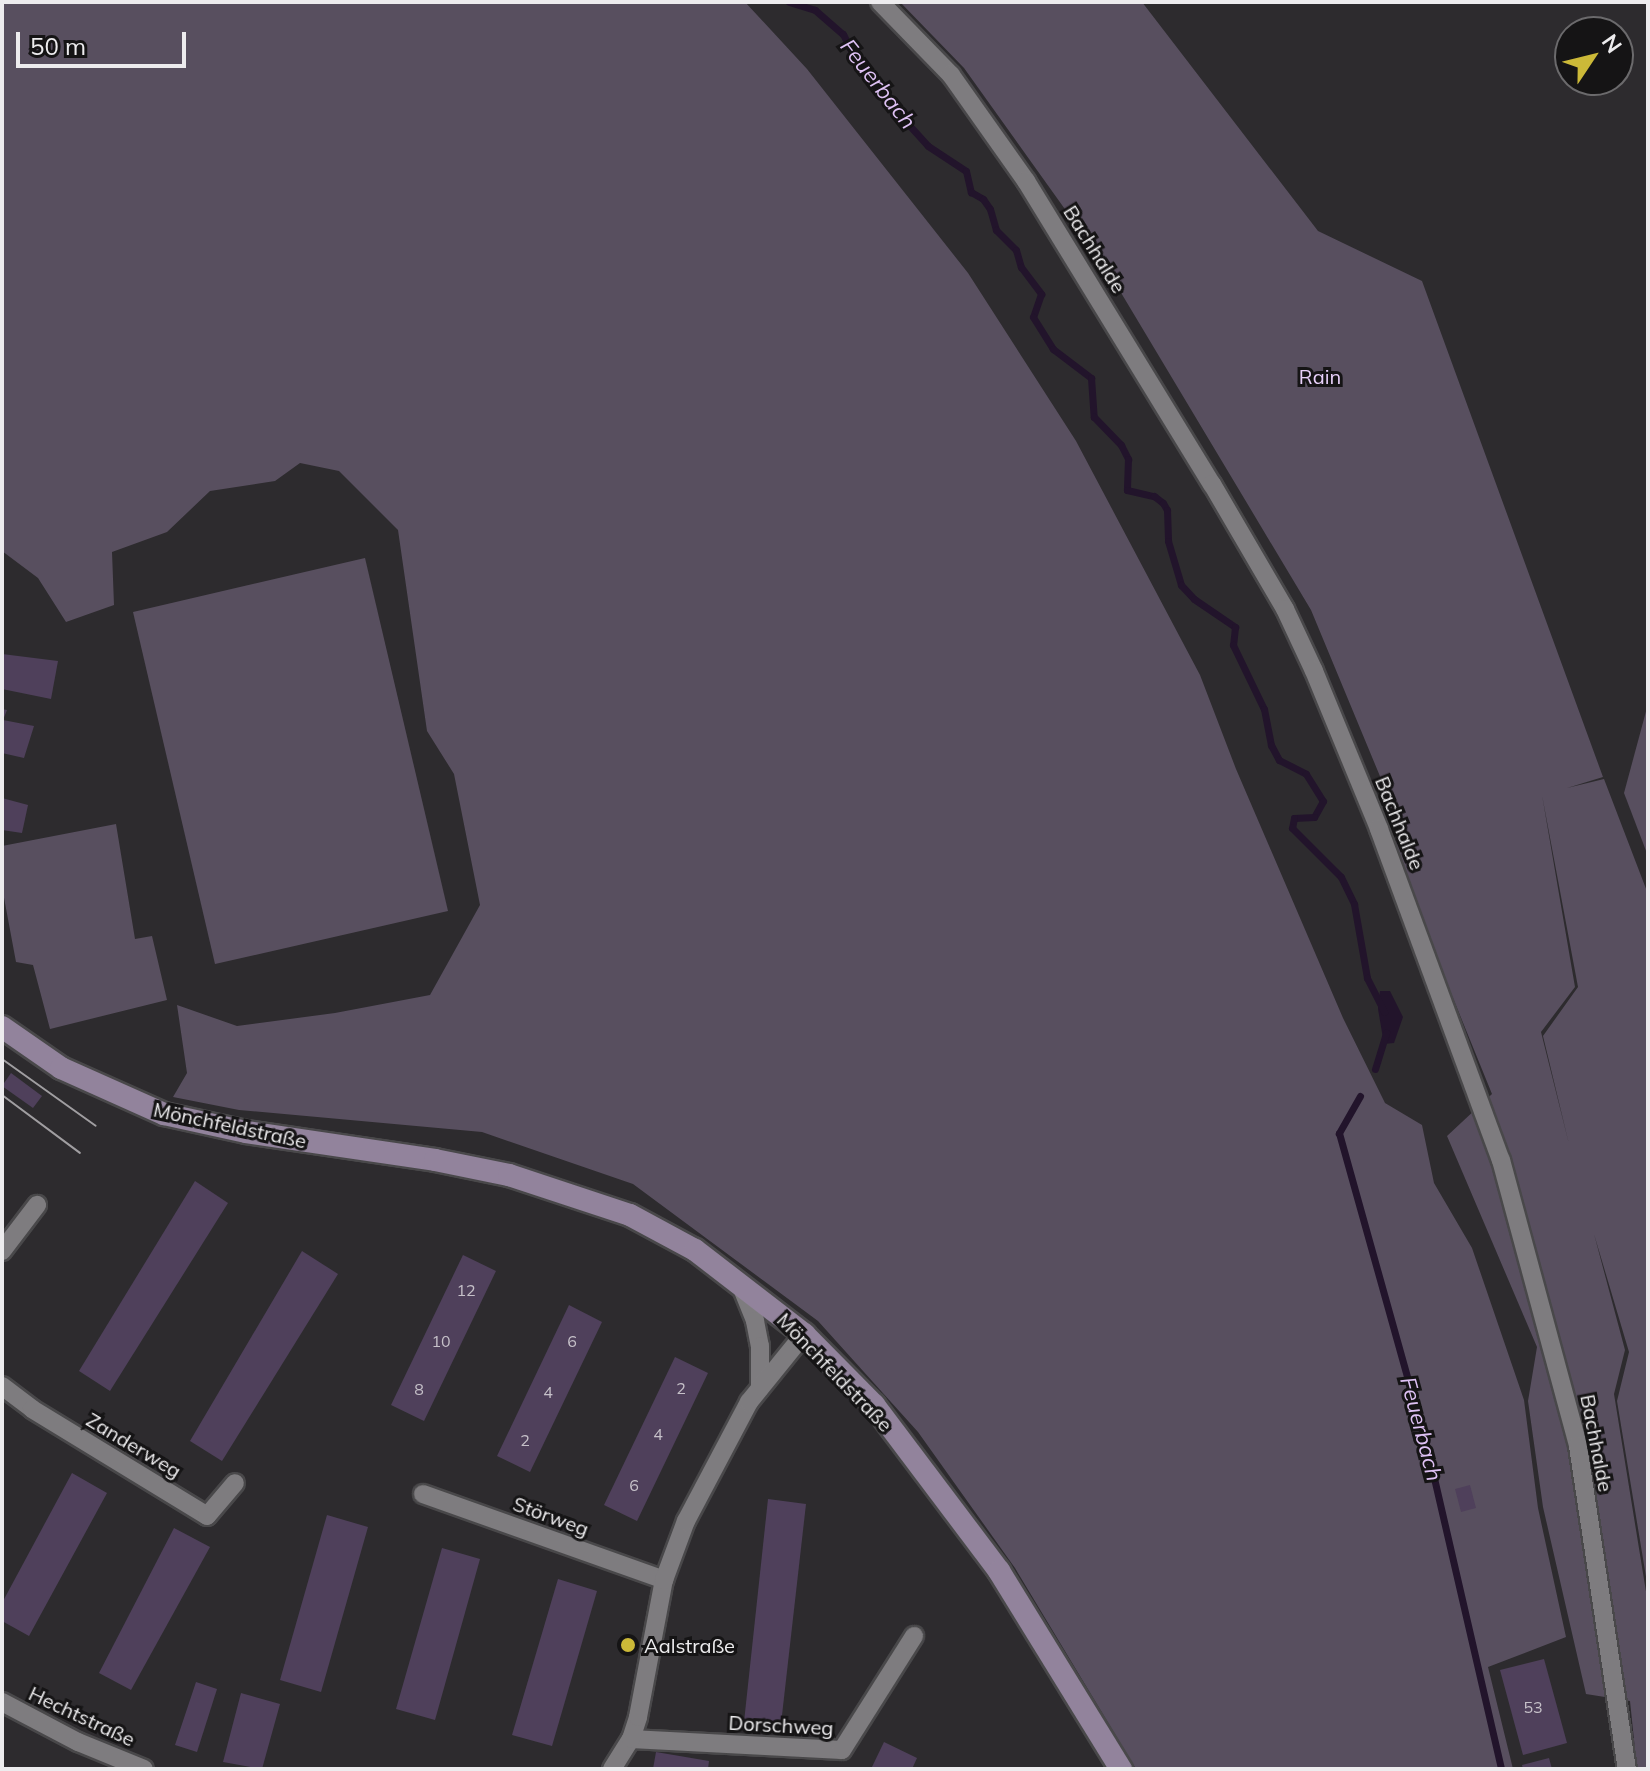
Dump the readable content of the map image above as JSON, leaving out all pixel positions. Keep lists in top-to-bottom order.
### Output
{
  "streets": {
    "main road": ["Mönchfeldstraße"],
    "street": [
      "Bachhalde",
      "Zanderweg",
      "Störweg",
      "Hechtstraße",
      "Dorschweg"
    ]
  },
  "water": ["Feuerbach"],
  "parks": ["Rain"],
  "places": ["Aalstraße"],
  "house_numbers": [
    "12",
    "10",
    "6",
    "2",
    "8",
    "4",
    "4",
    "2",
    "6",
    "53"
  ],
  "scale_bar": "50 m",
  "north": "top right"
}
